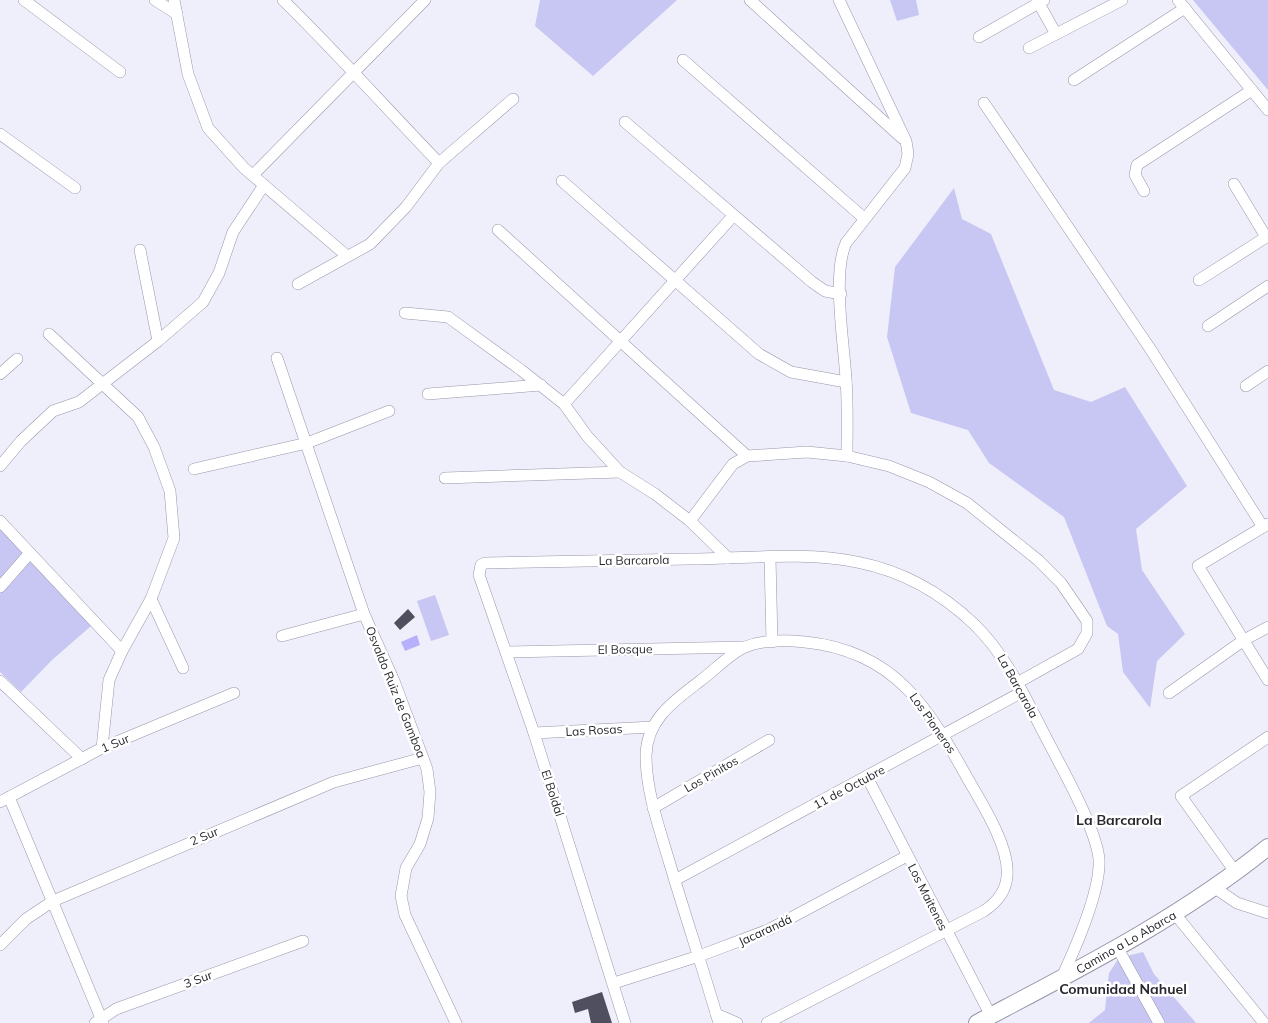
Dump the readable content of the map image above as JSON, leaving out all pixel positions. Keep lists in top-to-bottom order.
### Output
{
  "streets": {
    "main road": ["Camino a Lo Abarca"],
    "street": [
      "La Barcarola",
      "El Bosque",
      "Osvaldo Ruiz de Gamboa",
      "Los Pioneros",
      "Las Rosas",
      "1 Sur",
      "Los Pinitos",
      "11 de Octubre",
      "El Boldal",
      "2 Sur",
      "Los Maitenes",
      "Jacarandá",
      "3 Sur"
    ]
  },
  "crossings": [
    ["La Barcarola", "11 de Octubre"],
    ["La Barcarola", "El Boldal"],
    ["La Barcarola", "Camino a Lo Abarca"],
    ["El Bosque", "Los Pioneros"],
    ["El Bosque", "El Boldal"],
    ["Osvaldo Ruiz de Gamboa", "2 Sur"],
    ["Los Pioneros", "Las Rosas"],
    ["Los Pioneros", "Los Pinitos"],
    ["Los Pioneros", "11 de Octubre"],
    ["Los Pioneros", "Los Maitenes"],
    ["Los Pioneros", "Jacarandá"],
    ["Las Rosas", "El Boldal"],
    ["11 de Octubre", "Los Maitenes"],
    ["El Boldal", "Jacarandá"],
    ["Los Maitenes", "Jacarandá"],
    ["Los Maitenes", "Camino a Lo Abarca"]
  ],
  "districts": ["La Barcarola", "Comunidad Nahuel"]
}
